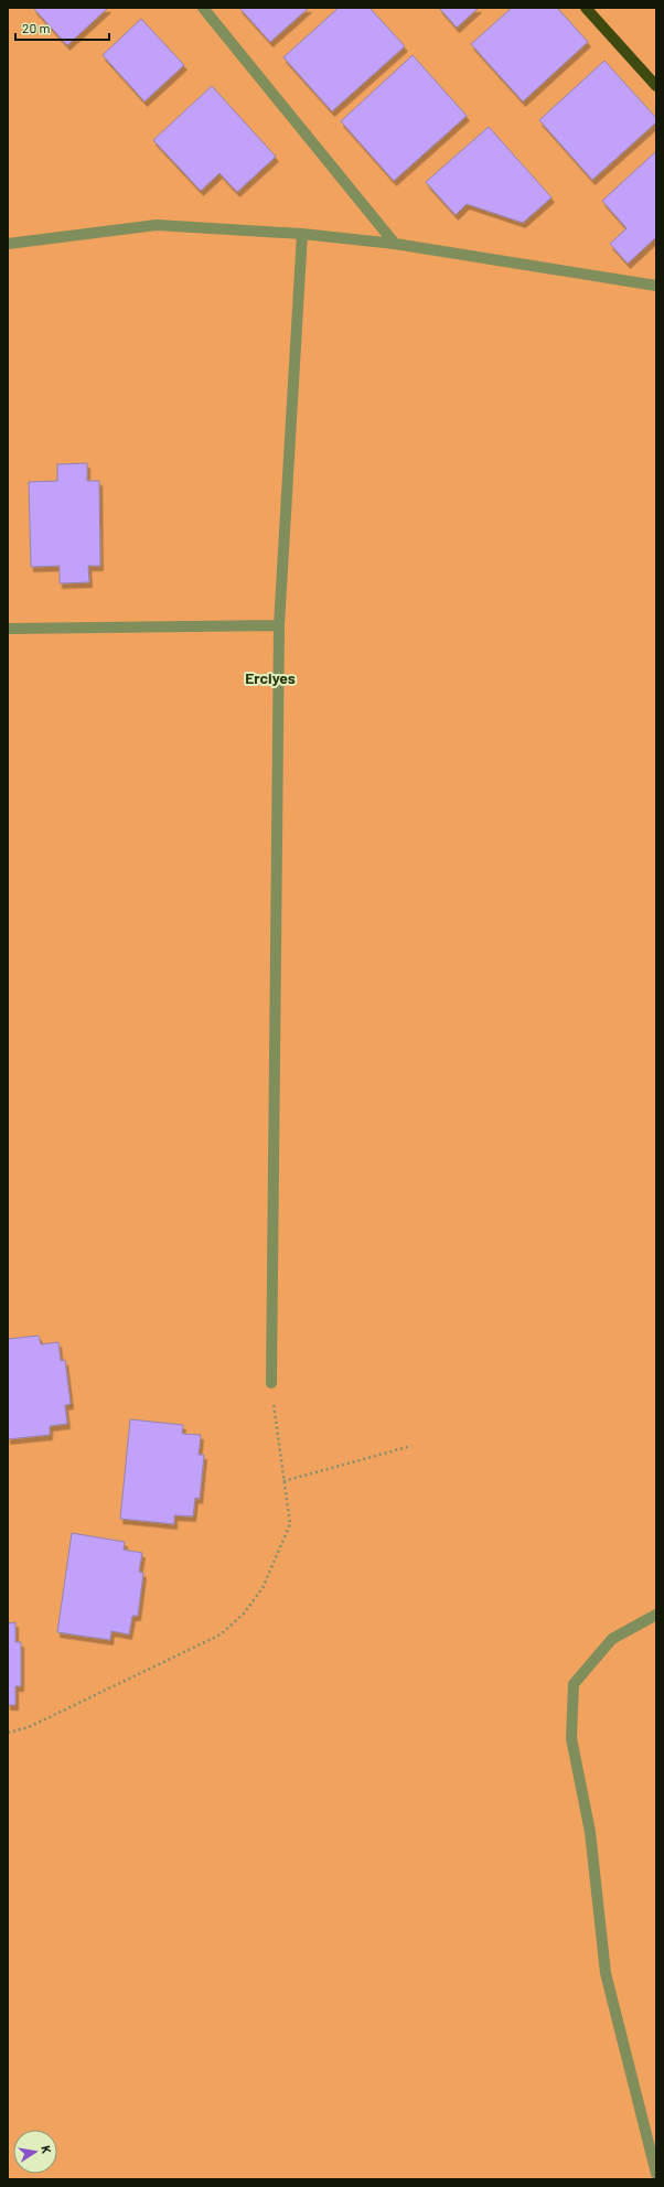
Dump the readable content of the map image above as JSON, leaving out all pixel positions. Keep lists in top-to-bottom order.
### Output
{
  "districts": ["Erciyes"],
  "scale_bar": "20 m",
  "north": "right"
}
